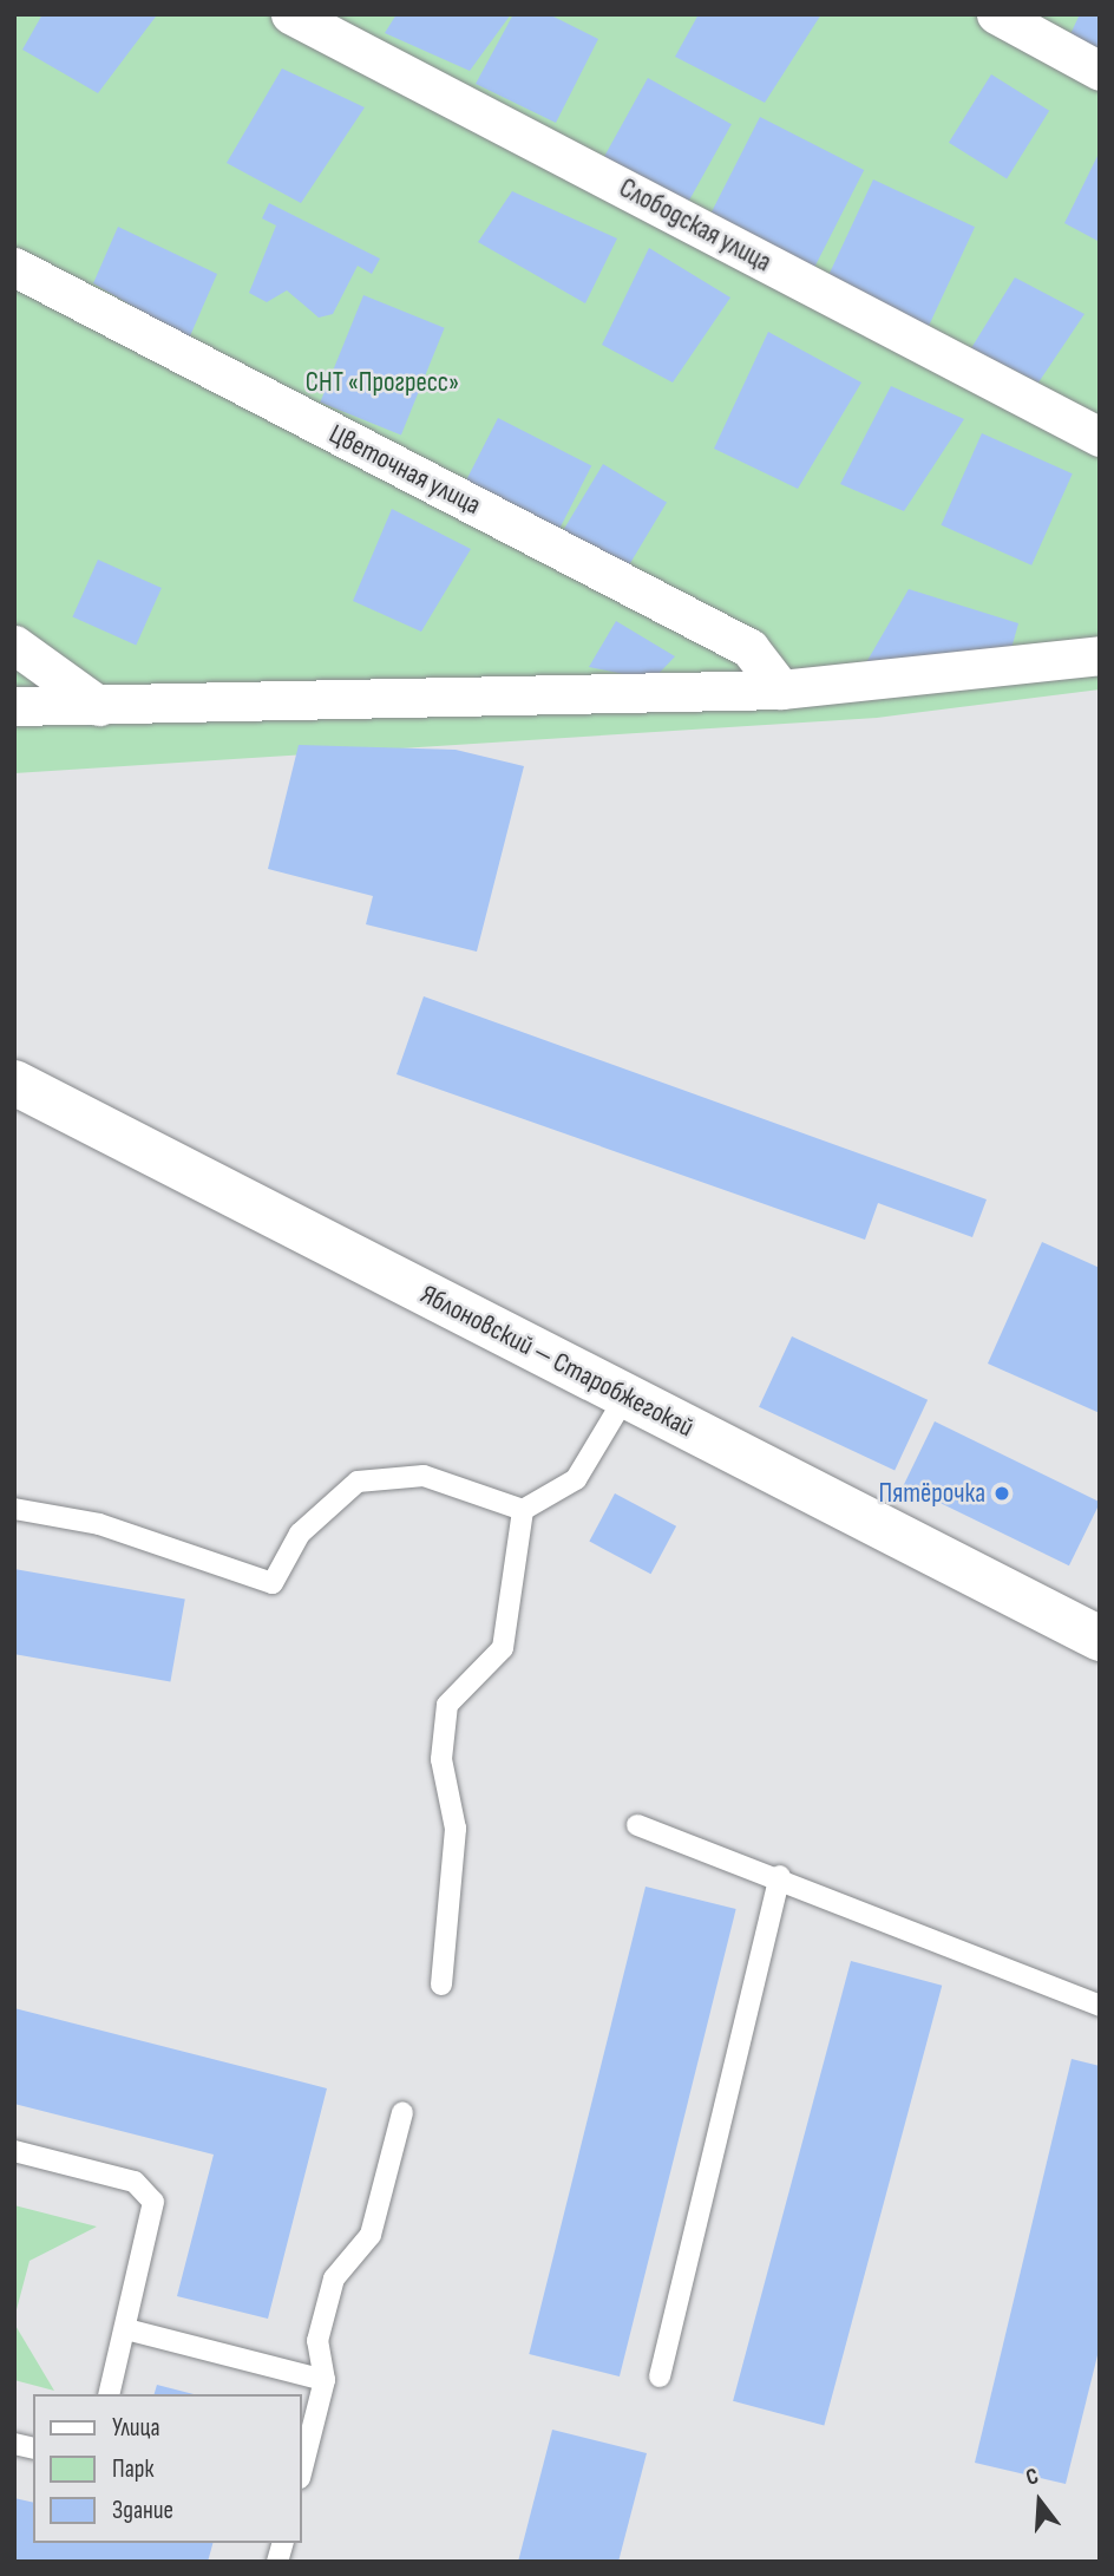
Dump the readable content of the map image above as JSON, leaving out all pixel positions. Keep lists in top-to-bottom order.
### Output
{
  "streets": {
    "street": ["Слободская улица", "Цветочная улица", "Яблоновский — Старобжегокай"]
  },
  "parks": ["СНТ «Прогресс»"],
  "places": ["Пятёрочка"],
  "legend": ["Улица", "Парк", "Здание"],
  "north": "top"
}
